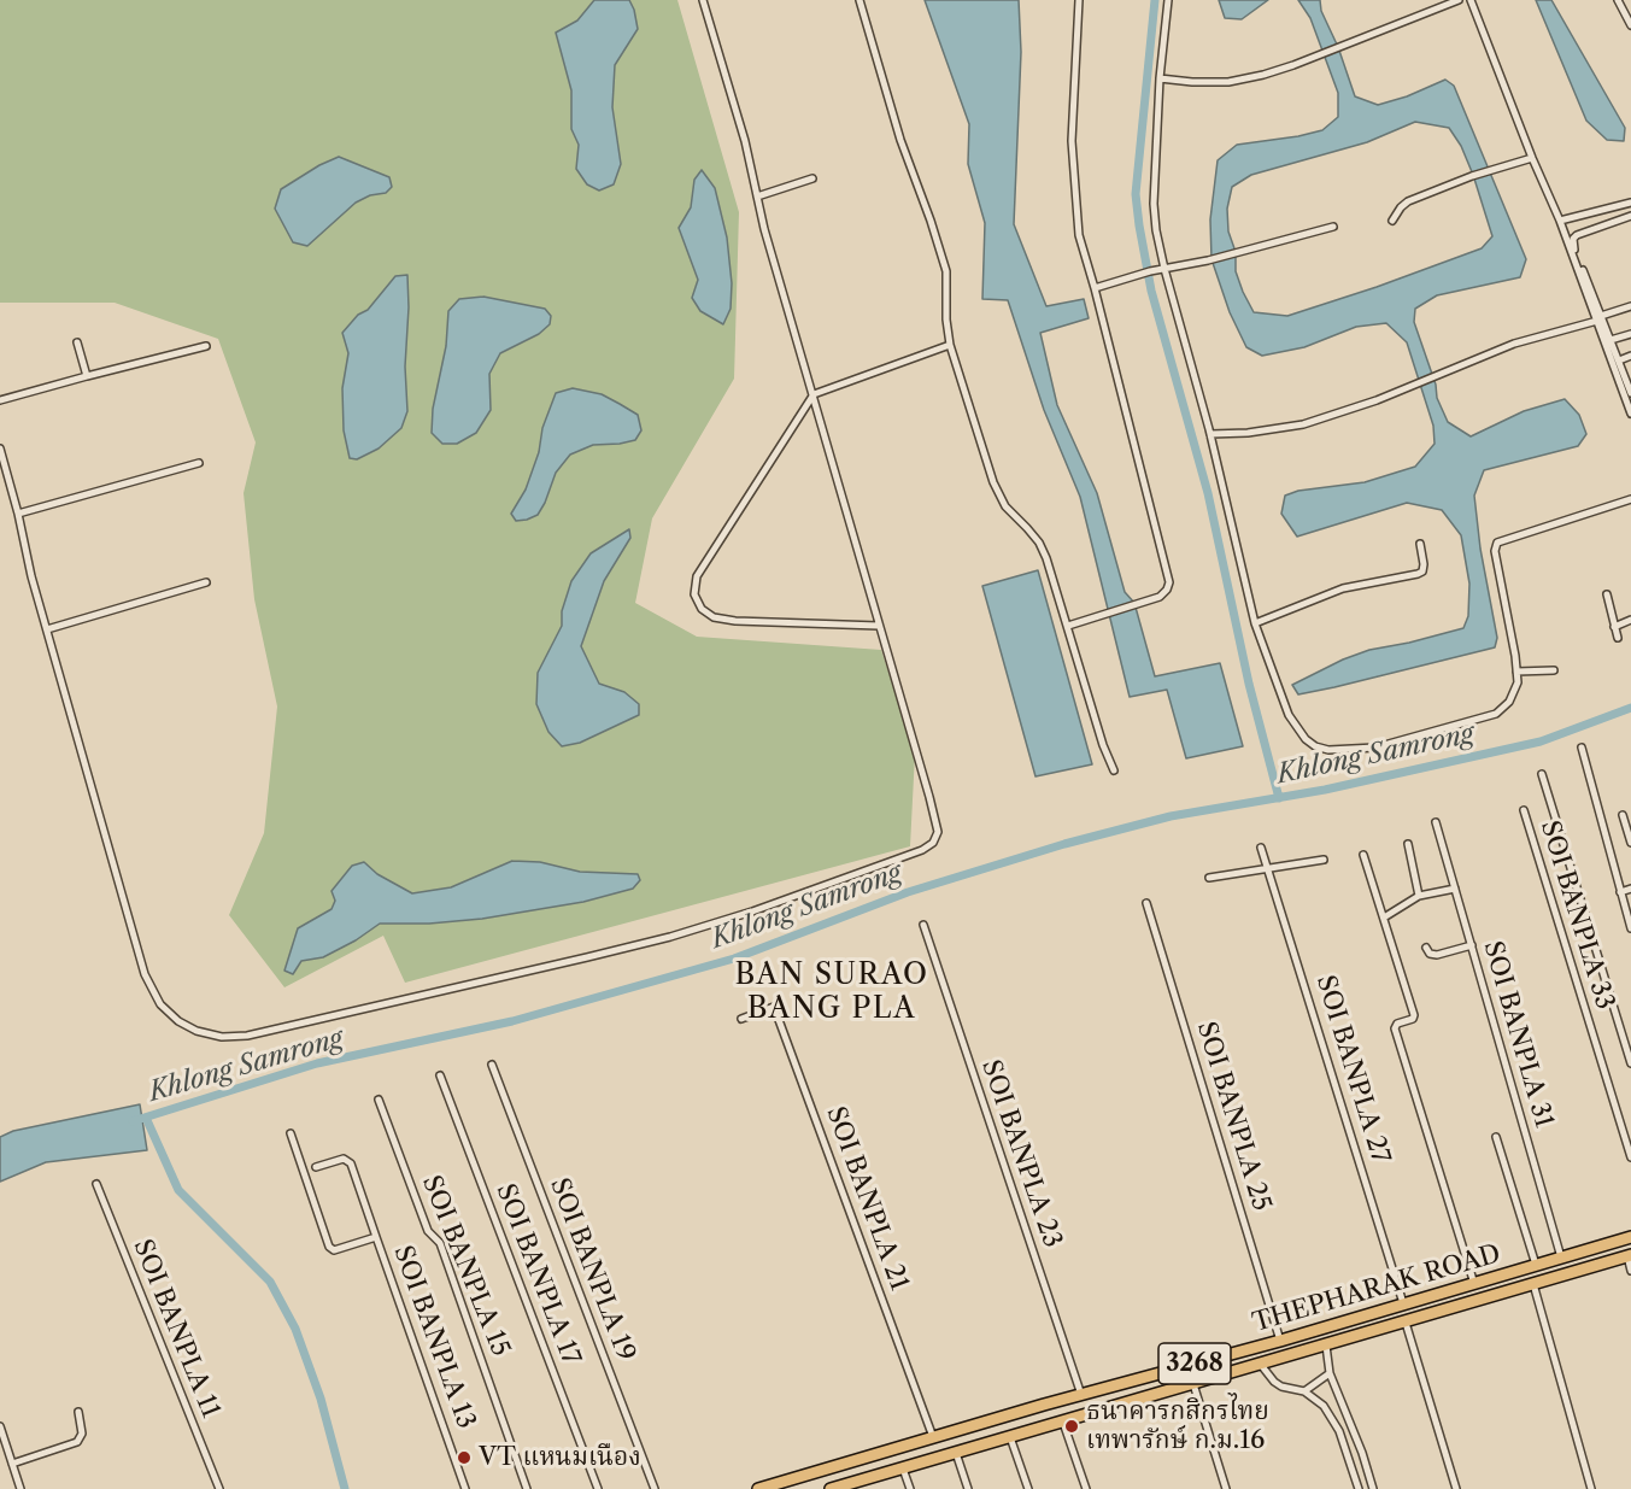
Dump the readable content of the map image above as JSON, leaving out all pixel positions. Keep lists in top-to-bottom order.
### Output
{
  "streets": {
    "main road": ["THEPHARAK ROAD", "3268"],
    "street": [
      "SOI BANPLA 33",
      "SOI BANPLA 31",
      "SOI BANPLA 27",
      "SOI BANPLA 25",
      "SOI BANPLA 23",
      "SOI BANPLA 21",
      "SOI BANPLA 15",
      "SOI BANPLA 19",
      "SOI BANPLA 17",
      "SOI BANPLA 11",
      "SOI BANPLA 13"
    ]
  },
  "crossings": [
    ["SOI BANPLA 31", "THEPHARAK ROAD"],
    ["SOI BANPLA 27", "THEPHARAK ROAD"],
    ["SOI BANPLA 25", "THEPHARAK ROAD"],
    ["SOI BANPLA 23", "THEPHARAK ROAD"],
    ["SOI BANPLA 21", "THEPHARAK ROAD"]
  ],
  "districts": ["BAN SURAO BANG PLA"],
  "water": ["Khlong Samrong"],
  "places": ["ธนาคารกสิกรไทย เทพารักษ์ ก.ม.16", "VT แหนมเนือง"]
}
